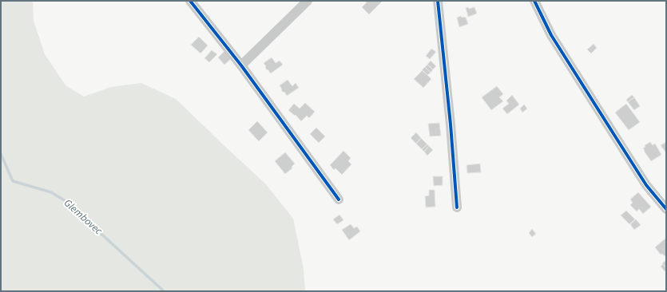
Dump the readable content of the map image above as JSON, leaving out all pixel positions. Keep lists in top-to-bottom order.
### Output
{
  "water": ["Glembovec"]
}
